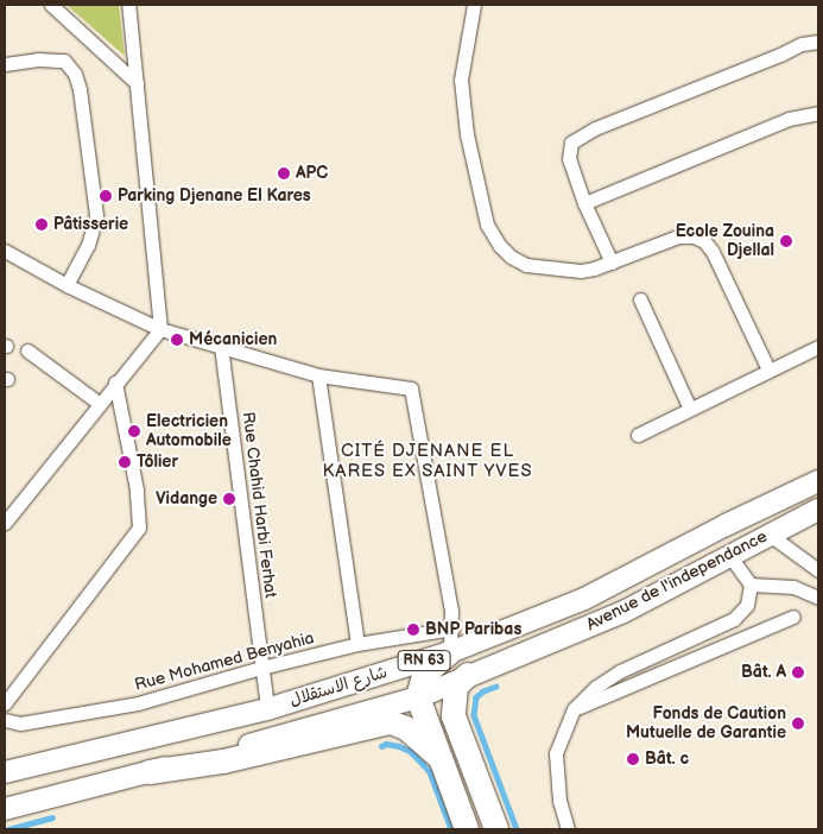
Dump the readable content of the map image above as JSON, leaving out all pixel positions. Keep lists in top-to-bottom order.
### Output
{
  "streets": {
    "main road": ["Avenue de l'independance", "RN 63", "شارع الاستقلال"],
    "street": ["Rue Chahid Harbi Ferhat", "Rue Mohamed Benyahia"]
  },
  "crossings": [
    ["Rue Chahid Harbi Ferhat", "Rue Mohamed Benyahia"],
    ["Rue Chahid Harbi Ferhat", "شارع الاستقلال"],
    ["Avenue de l'independance", "شارع الاستقلال"],
    ["RN 63", "Rue Mohamed Benyahia"]
  ],
  "districts": ["CITÉ DJENANE EL KARES EX SAINT YVES"],
  "places": [
    "APC",
    "Parking Djenane El Kares",
    "Pâtisserie",
    "Ecole Zouina Djellal",
    "Mécanicien",
    "Electricien Automobile",
    "Tôlier",
    "Vidange",
    "BNP Paribas",
    "Bât. A",
    "Fonds de Caution Mutuelle de Garantie",
    "Bât. c"
  ]
}
